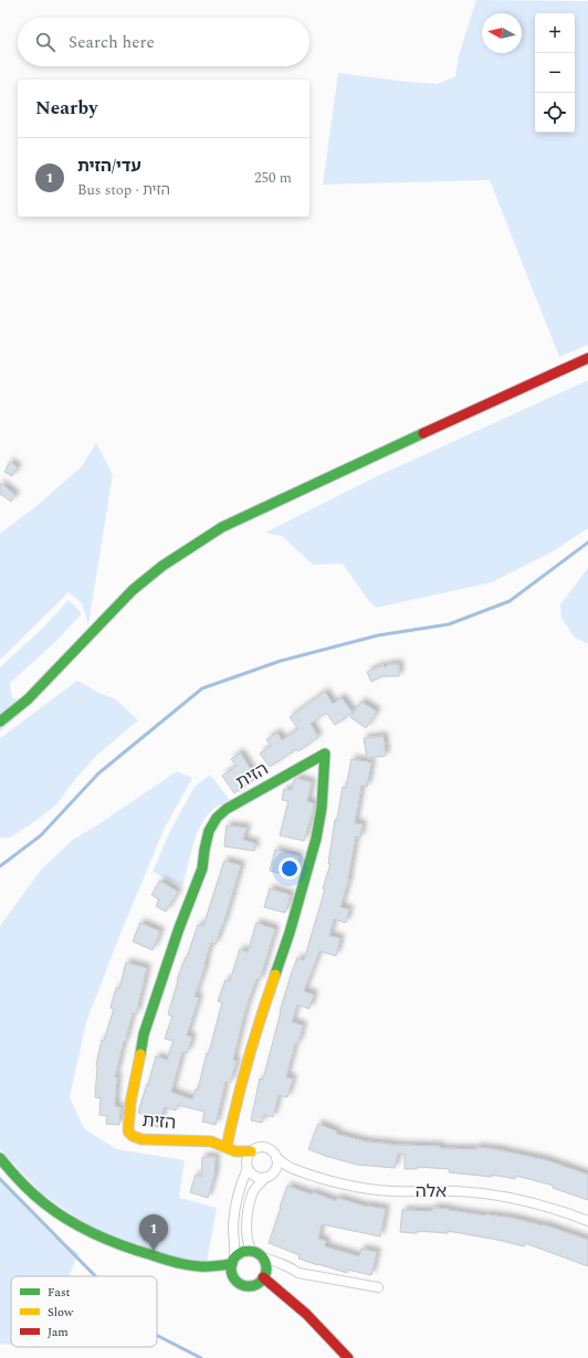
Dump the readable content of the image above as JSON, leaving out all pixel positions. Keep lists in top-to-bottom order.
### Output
{
  "streets": {
    "street": ["הזית", "אלה"]
  },
  "crossings": [
    ["הזית", "אלה"]
  ],
  "legend": ["Fast", "Slow", "Jam"],
  "north": "left",
  "page": {
    "map_buttons": ["+", "−"],
    "search": "Search here",
    "heading": "Nearby",
    "list": [
      {
        "mark": "1",
        "name": "עדי/הזית",
        "note": "Bus stop · הזית",
        "value": "250 m"
      }
    ],
    "pins": "1"
  }
}
